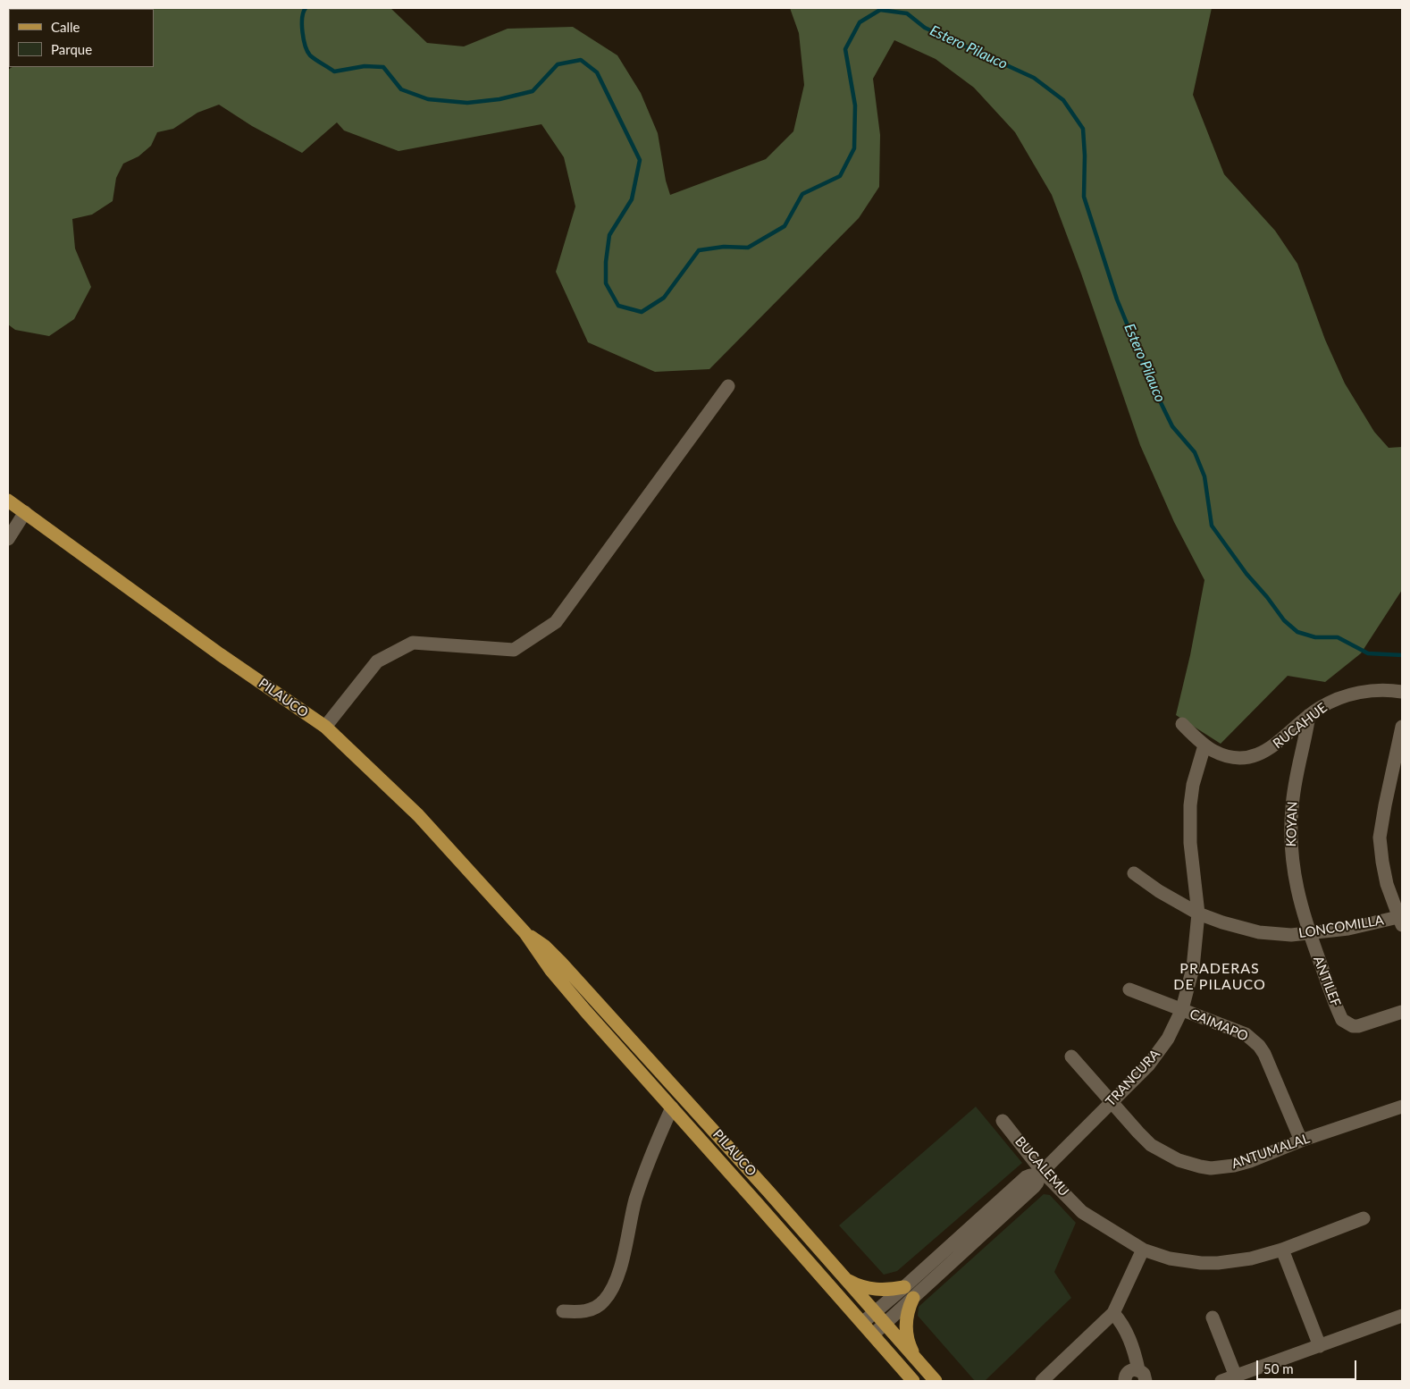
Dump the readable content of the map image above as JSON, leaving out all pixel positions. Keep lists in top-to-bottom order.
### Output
{
  "streets": {
    "main road": ["PILAUCO"],
    "street": [
      "RUCAHUE",
      "KOYAN",
      "LONCOMILLA",
      "ANTILEF",
      "CAIMAPO",
      "TRANCURA",
      "ANTUMALAL",
      "BUCALEMU"
    ]
  },
  "crossings": [
    ["PILAUCO", "TRANCURA"],
    ["RUCAHUE", "KOYAN"],
    ["RUCAHUE", "TRANCURA"],
    ["KOYAN", "LONCOMILLA"],
    ["KOYAN", "ANTILEF"],
    ["LONCOMILLA", "ANTILEF"],
    ["LONCOMILLA", "TRANCURA"],
    ["CAIMAPO", "TRANCURA"],
    ["CAIMAPO", "ANTUMALAL"],
    ["TRANCURA", "ANTUMALAL"],
    ["TRANCURA", "BUCALEMU"]
  ],
  "districts": ["PRADERAS DE PILAUCO"],
  "water": ["Estero Pilauco"],
  "legend": ["Calle", "Parque"],
  "scale_bar": "50 m"
}
